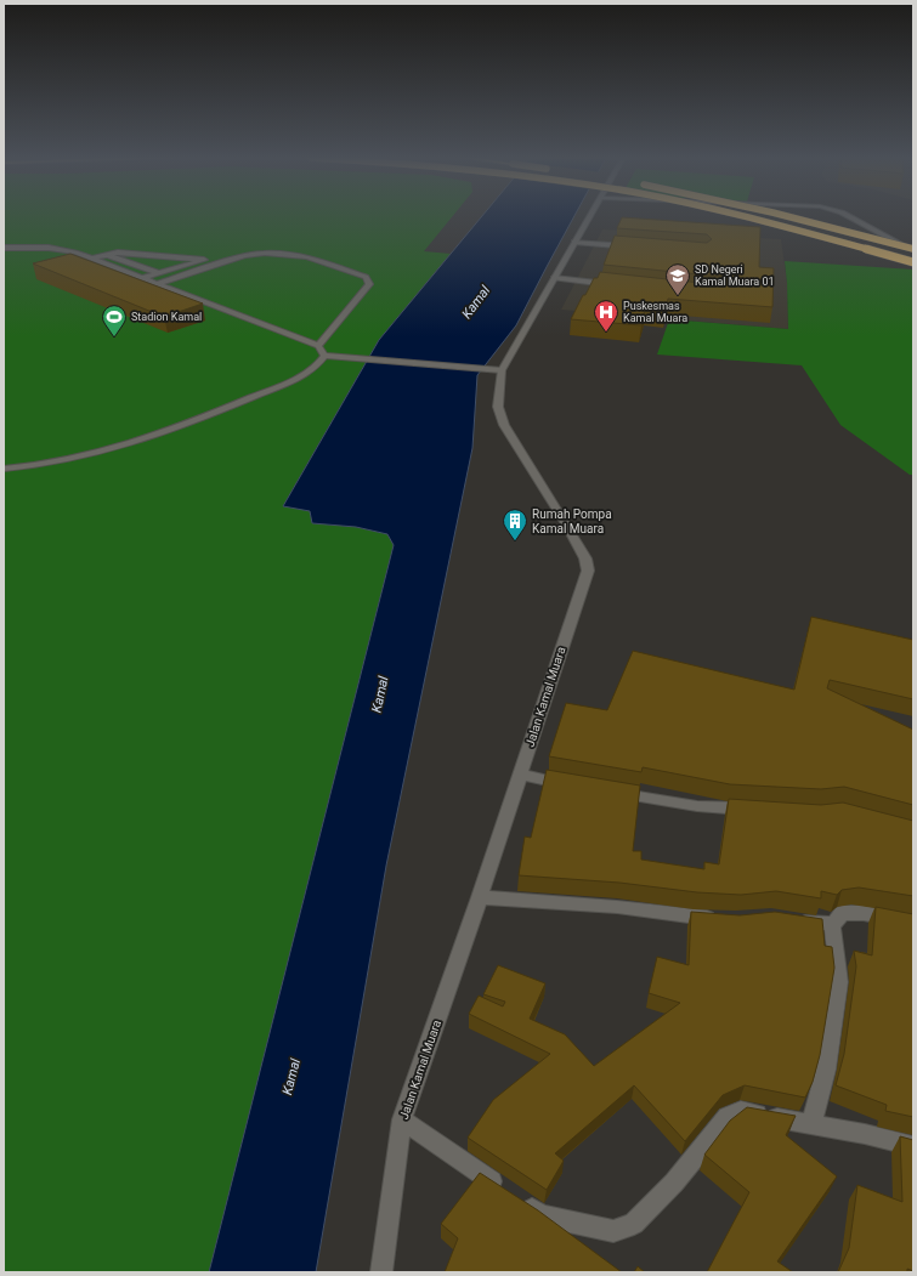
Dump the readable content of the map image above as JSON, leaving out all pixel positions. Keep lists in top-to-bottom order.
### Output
{
  "streets": {
    "street": ["Jalan Kamal Muara"]
  },
  "water": ["Kamal"],
  "places": {
    "school or university": ["SD Negeri Kamal Muara 01"],
    "hospital": ["Puskesmas Kamal Muara"],
    "sports": ["Stadion Kamal"],
    "building": ["Rumah Pompa Kamal Muara"]
  }
}
